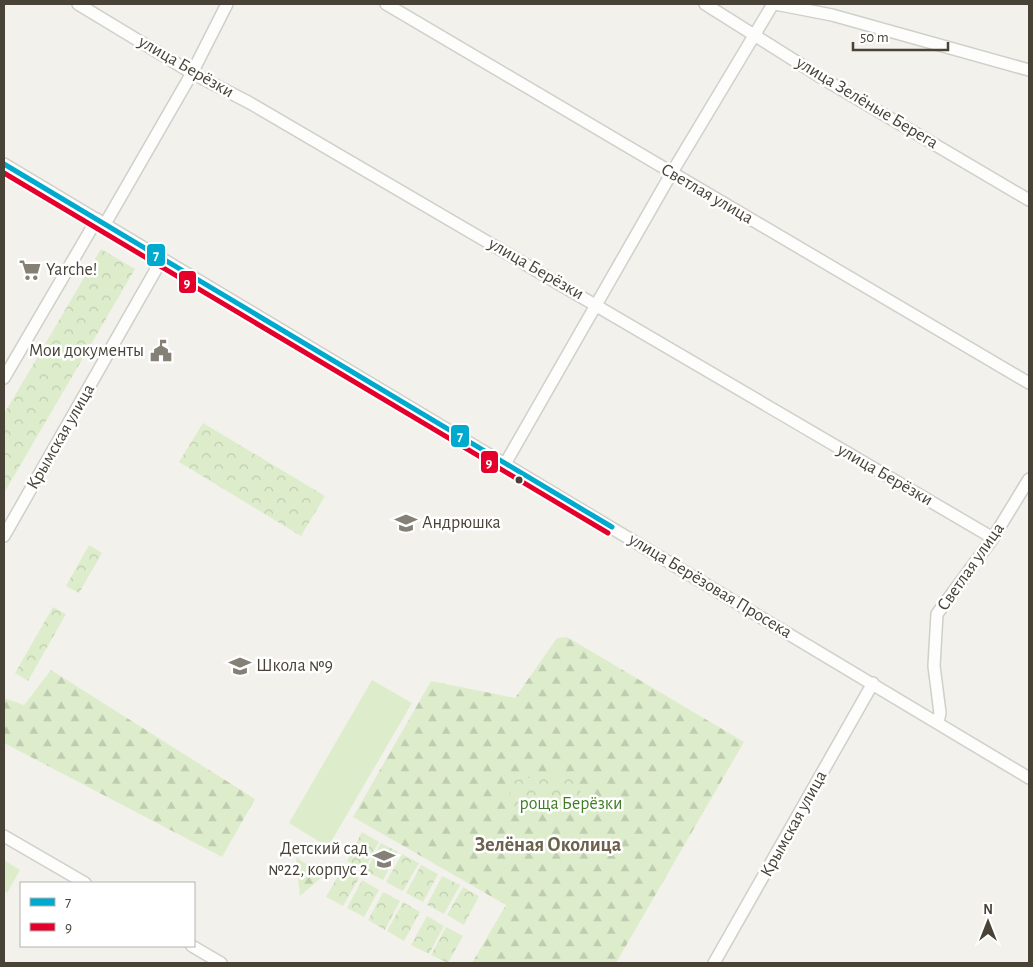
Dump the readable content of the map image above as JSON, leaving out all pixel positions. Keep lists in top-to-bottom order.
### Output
{
  "streets": {
    "street": [
      "улица Берёзки",
      "улица Зелёные Берега",
      "Светлая улица",
      "Крымская улица",
      "улица Берёзовая Просека"
    ]
  },
  "crossings": [
    ["улица Берёзки", "Светлая улица"],
    ["Светлая улица", "улица Берёзовая Просека"],
    ["Крымская улица", "улица Берёзовая Просека"]
  ],
  "districts": ["Зелёная Околица"],
  "parks": ["роща Берёзки"],
  "places": {
    "supermarket": ["Yarche!"],
    "public building": ["Мои документы"],
    "school or university": ["Андрюшка", "Школа №9", "Детский сад №22, корпус 2"]
  },
  "lines": ["transit line 7", "transit line 9"],
  "legend": ["7", "9"],
  "scale_bar": "50 m",
  "north": "top"
}
